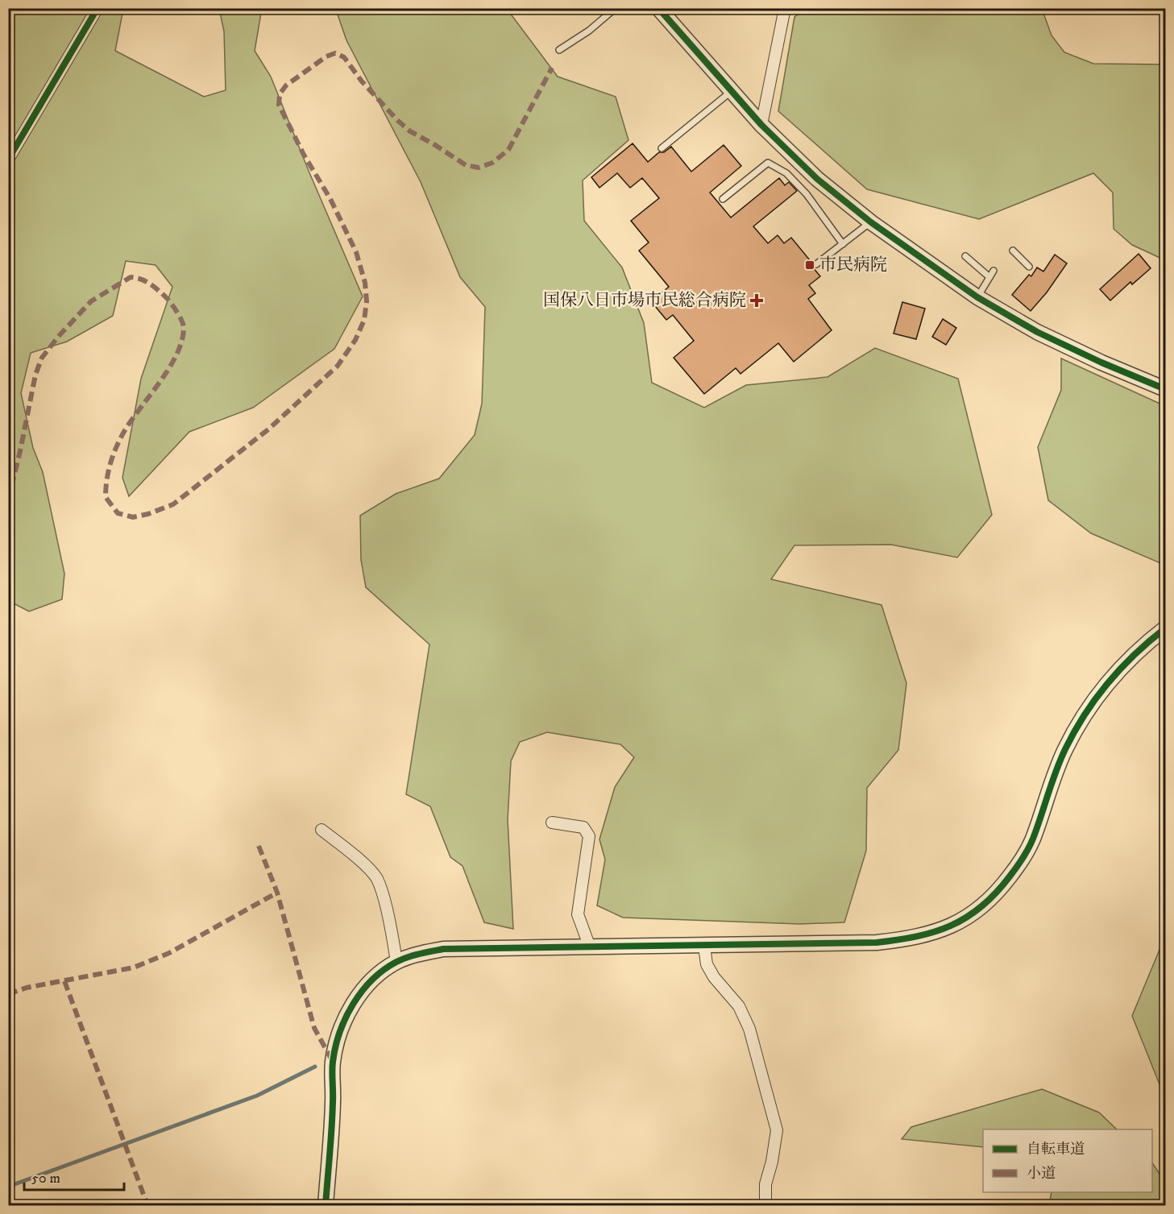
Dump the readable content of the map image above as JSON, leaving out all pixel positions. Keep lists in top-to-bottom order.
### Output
{
  "places": {
    "transit": ["市民病院"],
    "health": ["国保八日市場市民総合病院"]
  },
  "legend": ["自転車道", "小道"],
  "scale_bar": "50 m"
}
